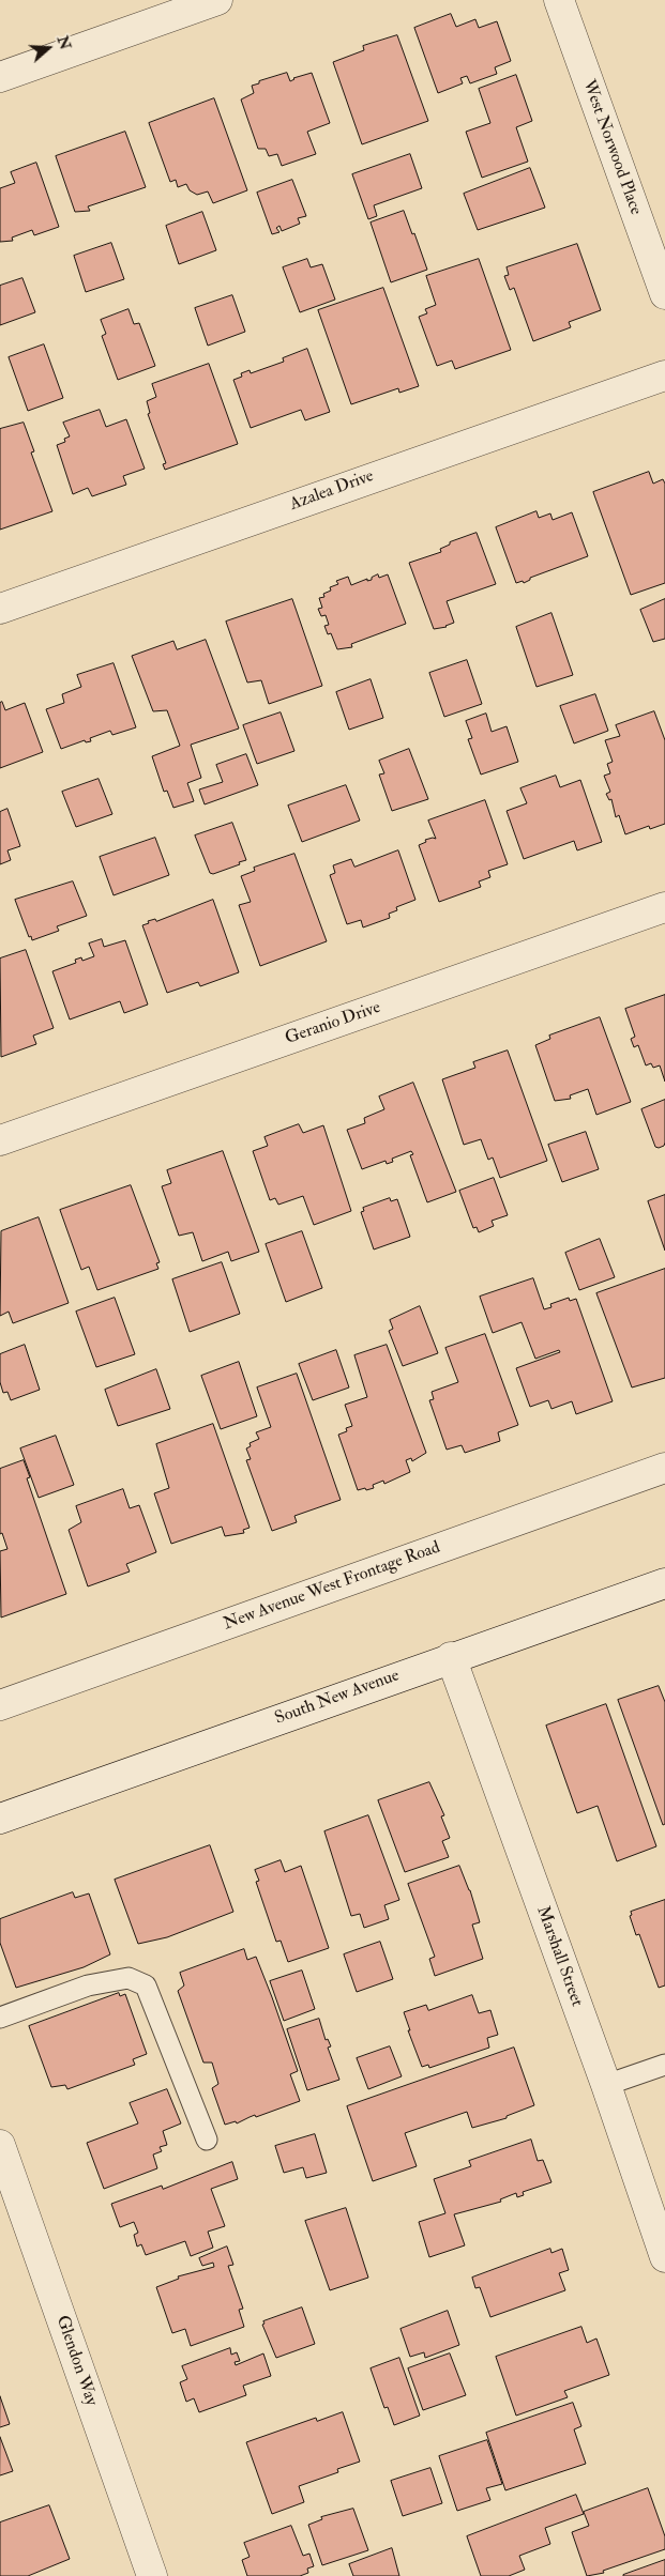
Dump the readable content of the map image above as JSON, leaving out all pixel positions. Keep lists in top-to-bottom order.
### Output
{
  "streets": {
    "street": [
      "West Norwood Place",
      "Azalea Drive",
      "Geranio Drive",
      "New Avenue West Frontage Road",
      "South New Avenue",
      "Marshall Street",
      "Glendon Way"
    ]
  },
  "crossings": [
    ["South New Avenue", "Marshall Street"]
  ],
  "north": "right"
}
